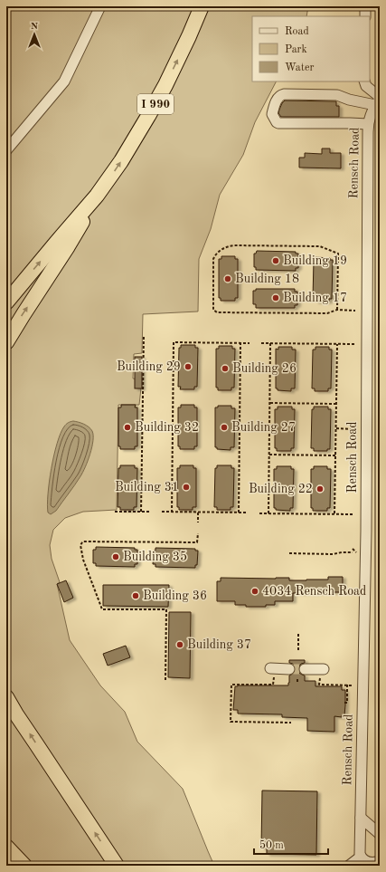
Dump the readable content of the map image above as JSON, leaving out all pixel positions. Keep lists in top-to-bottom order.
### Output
{
  "streets": {
    "highway": ["I 990"],
    "street": ["Rensch Road"]
  },
  "places": [
    "Building 19",
    "Building 18",
    "Building 17",
    "Building 29",
    "Building 26",
    "Building 32",
    "Building 27",
    "Building 31",
    "Building 22",
    "Building 35",
    "4034 Rensch Road",
    "Building 36",
    "Building 37"
  ],
  "legend": ["Road", "Park", "Water"],
  "scale_bar": "50 m",
  "north": "top"
}
